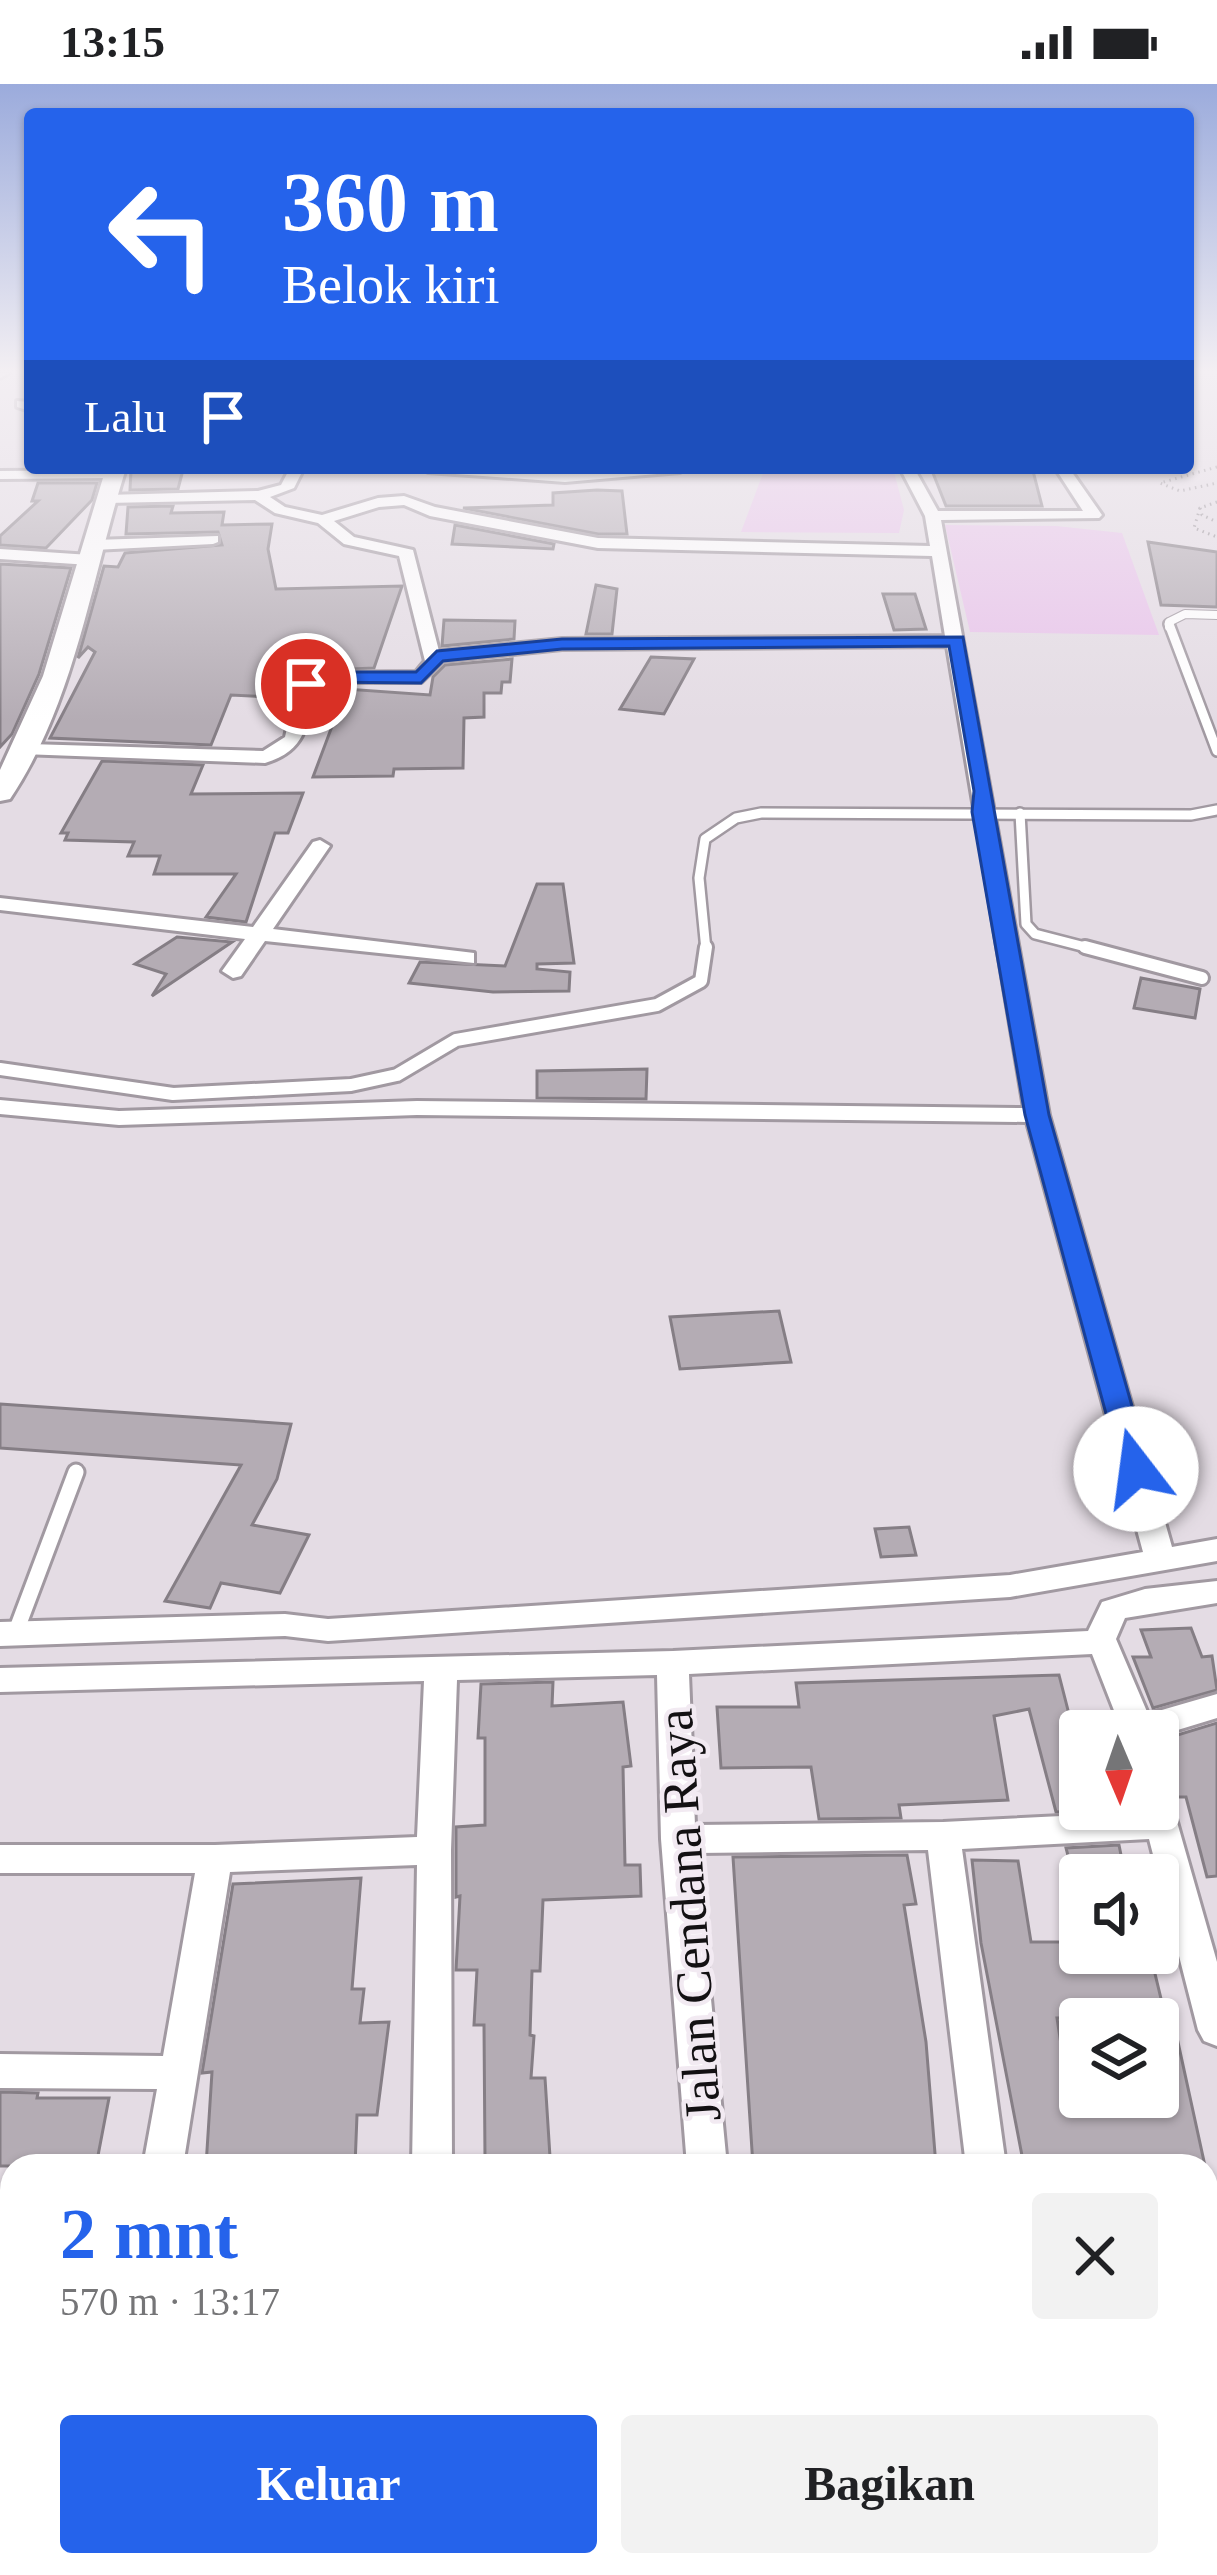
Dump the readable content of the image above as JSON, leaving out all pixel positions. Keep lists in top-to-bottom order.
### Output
{
  "streets": {
    "street": ["Jalan Cendana Raya"]
  },
  "north": "bottom",
  "page": {
    "status": "13:15",
    "turn": ["360 m", "Belok kiri"],
    "then": "Lalu",
    "heading": ["2 mnt", "570 m · 13:17"],
    "buttons": ["Keluar", "Bagikan"]
  }
}
